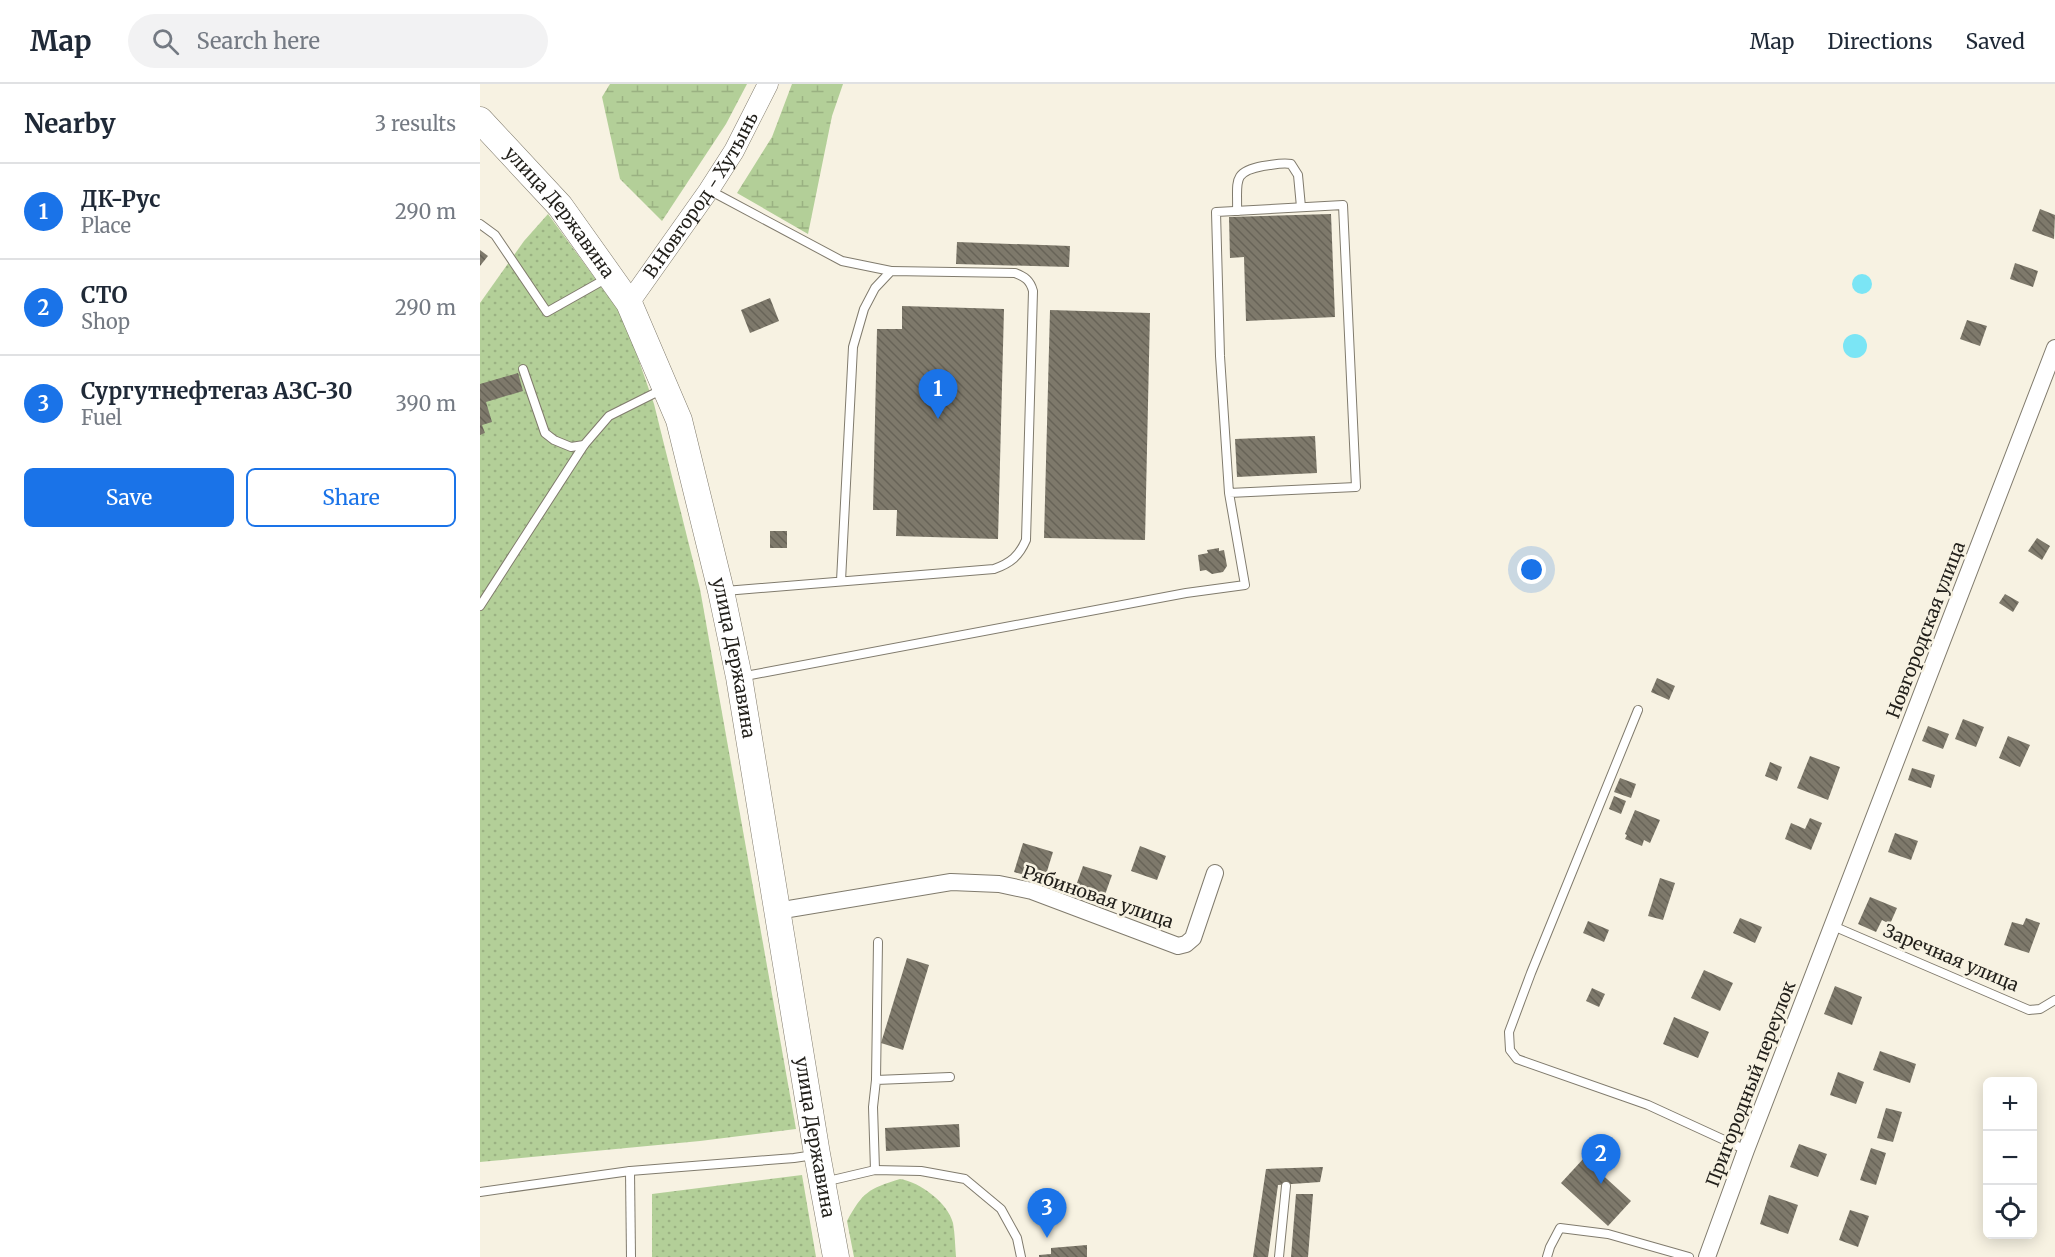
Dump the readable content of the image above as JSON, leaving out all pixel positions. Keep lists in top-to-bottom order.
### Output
{
  "streets": {
    "main road": ["улица Державина"],
    "street": [
      "В.Новгород - Хутынь",
      "Новгородская улица",
      "Рябиновая улица",
      "Пригородный переулок"
    ],
    "lane": ["Заречная улица"]
  },
  "crossings": [
    ["В.Новгород - Хутынь", "улица Державина"],
    ["улица Державина", "Рябиновая улица"],
    ["Новгородская улица", "Заречная улица"],
    ["Новгородская улица", "Пригородный переулок"],
    ["Заречная улица", "Пригородный переулок"]
  ],
  "page": {
    "header": "Map",
    "search": "Search here",
    "nav": ["Map", "Directions", "Saved"],
    "heading": ["Nearby", "3 results"],
    "list": [
      {
        "mark": "1",
        "name": "ДК-Рус",
        "note": "Place",
        "value": "290 m"
      },
      {
        "mark": "2",
        "name": "СТО",
        "note": "Shop",
        "value": "290 m"
      },
      {
        "mark": "3",
        "name": "Сургутнефтегаз АЗС-30",
        "note": "Fuel",
        "value": "390 m"
      }
    ],
    "pins": ["1", "2", "3"],
    "buttons": ["Save", "Share"],
    "map_buttons": ["+", "−"]
  }
}
